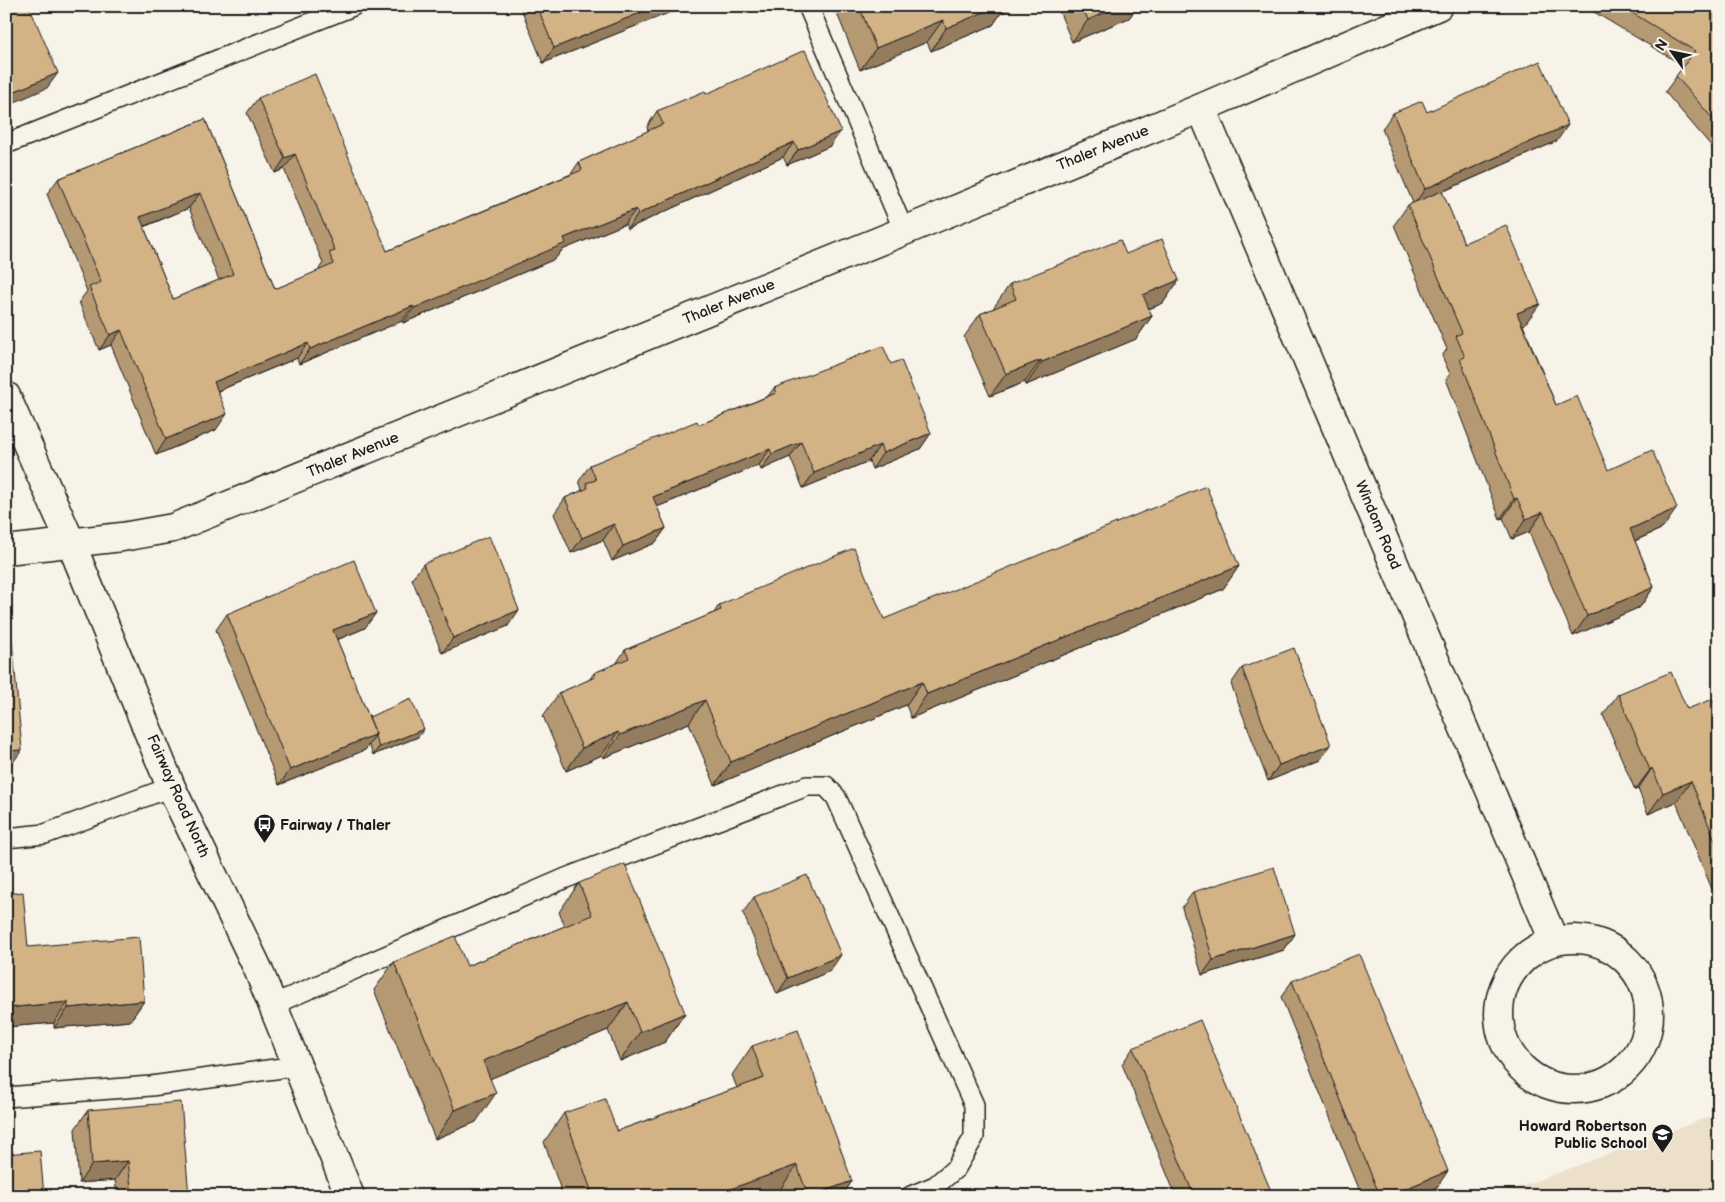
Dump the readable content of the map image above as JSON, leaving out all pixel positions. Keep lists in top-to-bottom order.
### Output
{
  "streets": {
    "street": ["Thaler Avenue", "Windom Road", "Fairway Road North"]
  },
  "crossings": [
    ["Thaler Avenue", "Windom Road"],
    ["Thaler Avenue", "Fairway Road North"]
  ],
  "places": {
    "bus stop": ["Fairway / Thaler"],
    "school or university": ["Howard Robertson Public School"]
  },
  "north": "top left"
}
